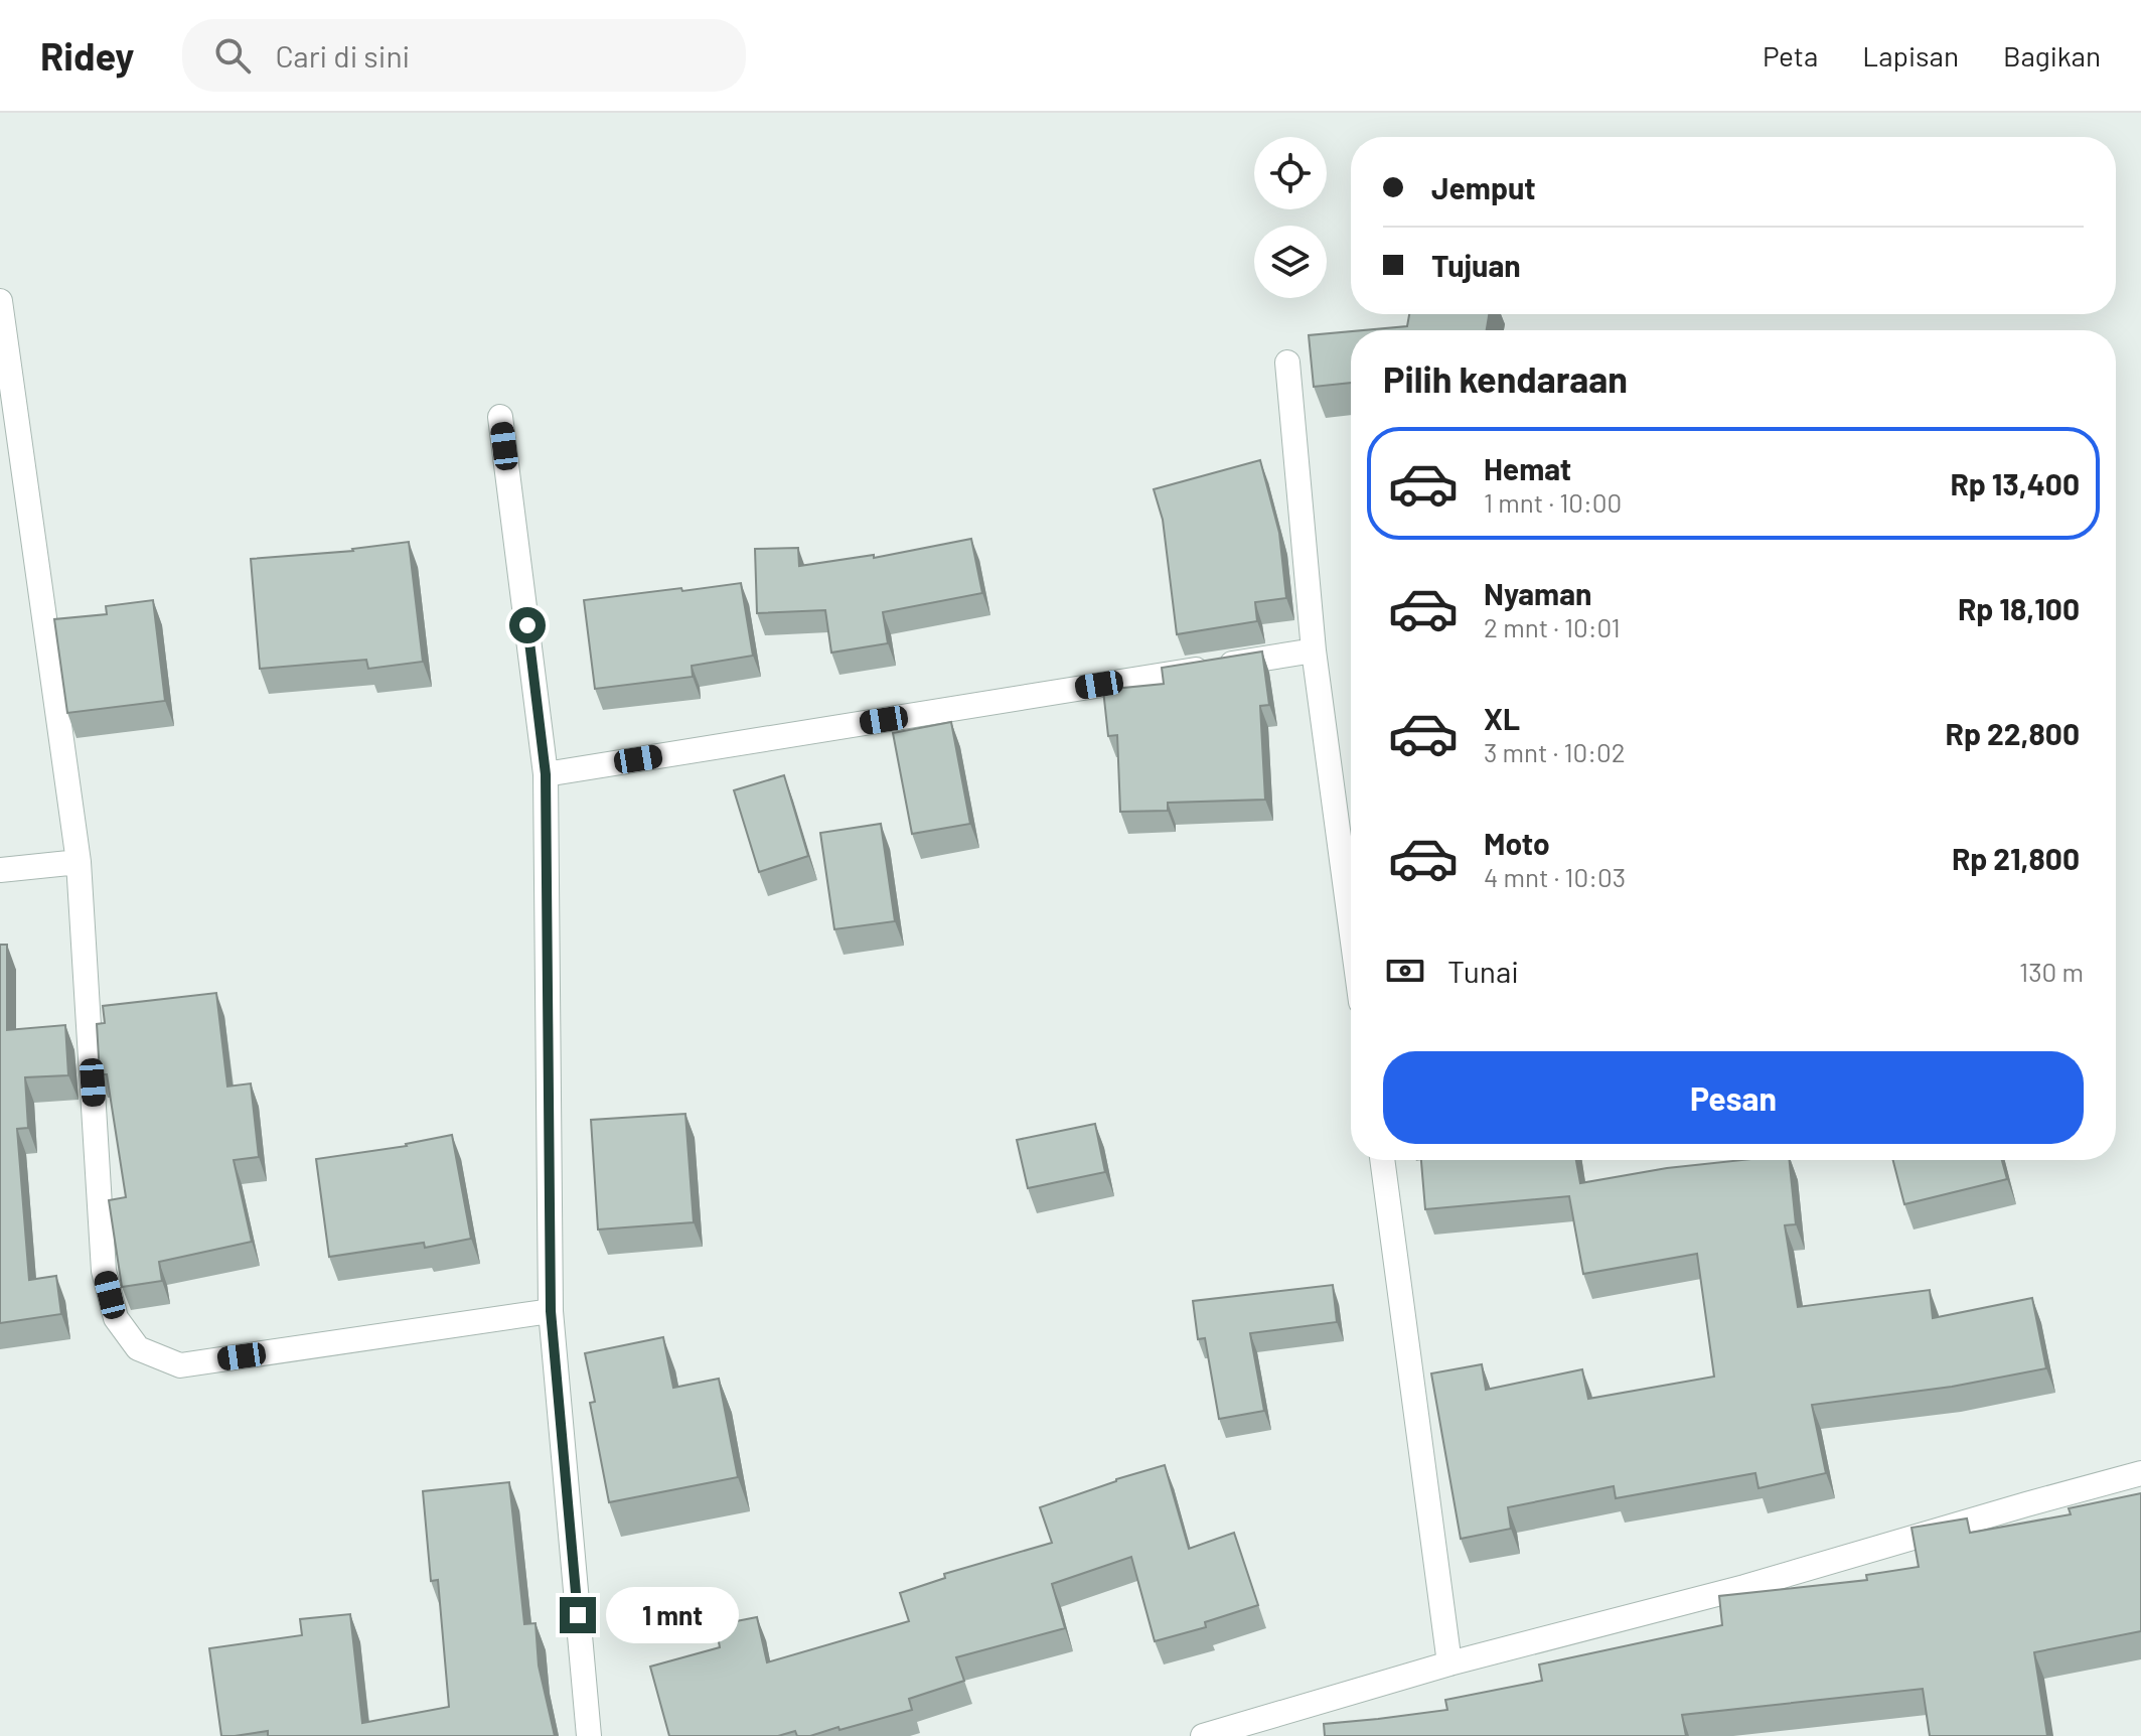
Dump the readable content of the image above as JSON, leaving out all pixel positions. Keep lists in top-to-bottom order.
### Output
{
  "page": {
    "header": "Ridey",
    "search": "Cari di sini",
    "nav": ["Peta", "Lapisan", "Bagikan"],
    "banner": ["Jemput", "Tujuan"],
    "heading": "Pilih kendaraan",
    "list": [
      {
        "name": "Hemat",
        "note": "1 mnt · 10:00",
        "value": "Rp 13,400"
      },
      {
        "name": "Nyaman",
        "note": "2 mnt · 10:01",
        "value": "Rp 18,100"
      },
      {
        "name": "XL",
        "note": "3 mnt · 10:02",
        "value": "Rp 22,800"
      },
      {
        "name": "Moto",
        "note": "4 mnt · 10:03",
        "value": "Rp 21,800"
      }
    ],
    "pay": ["Tunai", "130 m"],
    "buttons": "Pesan",
    "bubble": "1 mnt"
  }
}
